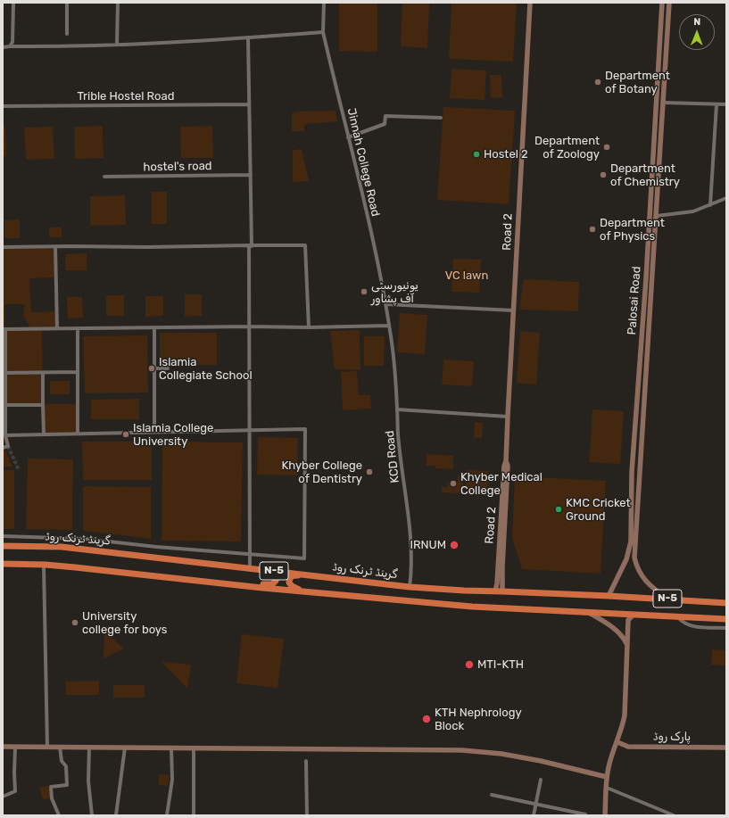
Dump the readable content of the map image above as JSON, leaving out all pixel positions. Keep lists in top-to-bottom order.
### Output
{
  "streets": {
    "highway": ["گرینڈ ٹرنک روڈ", "N-5"],
    "street": [
      "Trible Hostel Road",
      "Jinnah College Road",
      "hostel's road",
      "Road 2",
      "Palosai Road",
      "KCD Road",
      "پارک روڈ"
    ]
  },
  "crossings": [
    ["Jinnah College Road", "KCD Road"],
    ["Road 2", "گرینڈ ٹرنک روڈ"],
    ["Palosai Road", "گرینڈ ٹرنک روڈ"],
    ["KCD Road", "گرینڈ ٹرنک روڈ"]
  ],
  "parks": ["VC lawn"],
  "places": [
    "Department of Botany",
    "Department of Zoology",
    "Hostel 2",
    "Department of Chemistry",
    "Department of Physics",
    "یونیورسٹی آف پشاور",
    "Islamia Collegiate School",
    "Islamia College University",
    "Khyber College of Dentistry",
    "Khyber Medical College",
    "KMC Cricket Ground",
    "IRNUM",
    "University college for boys",
    "MTI-KTH",
    "KTH Nephrology Block"
  ],
  "north": "top"
}
